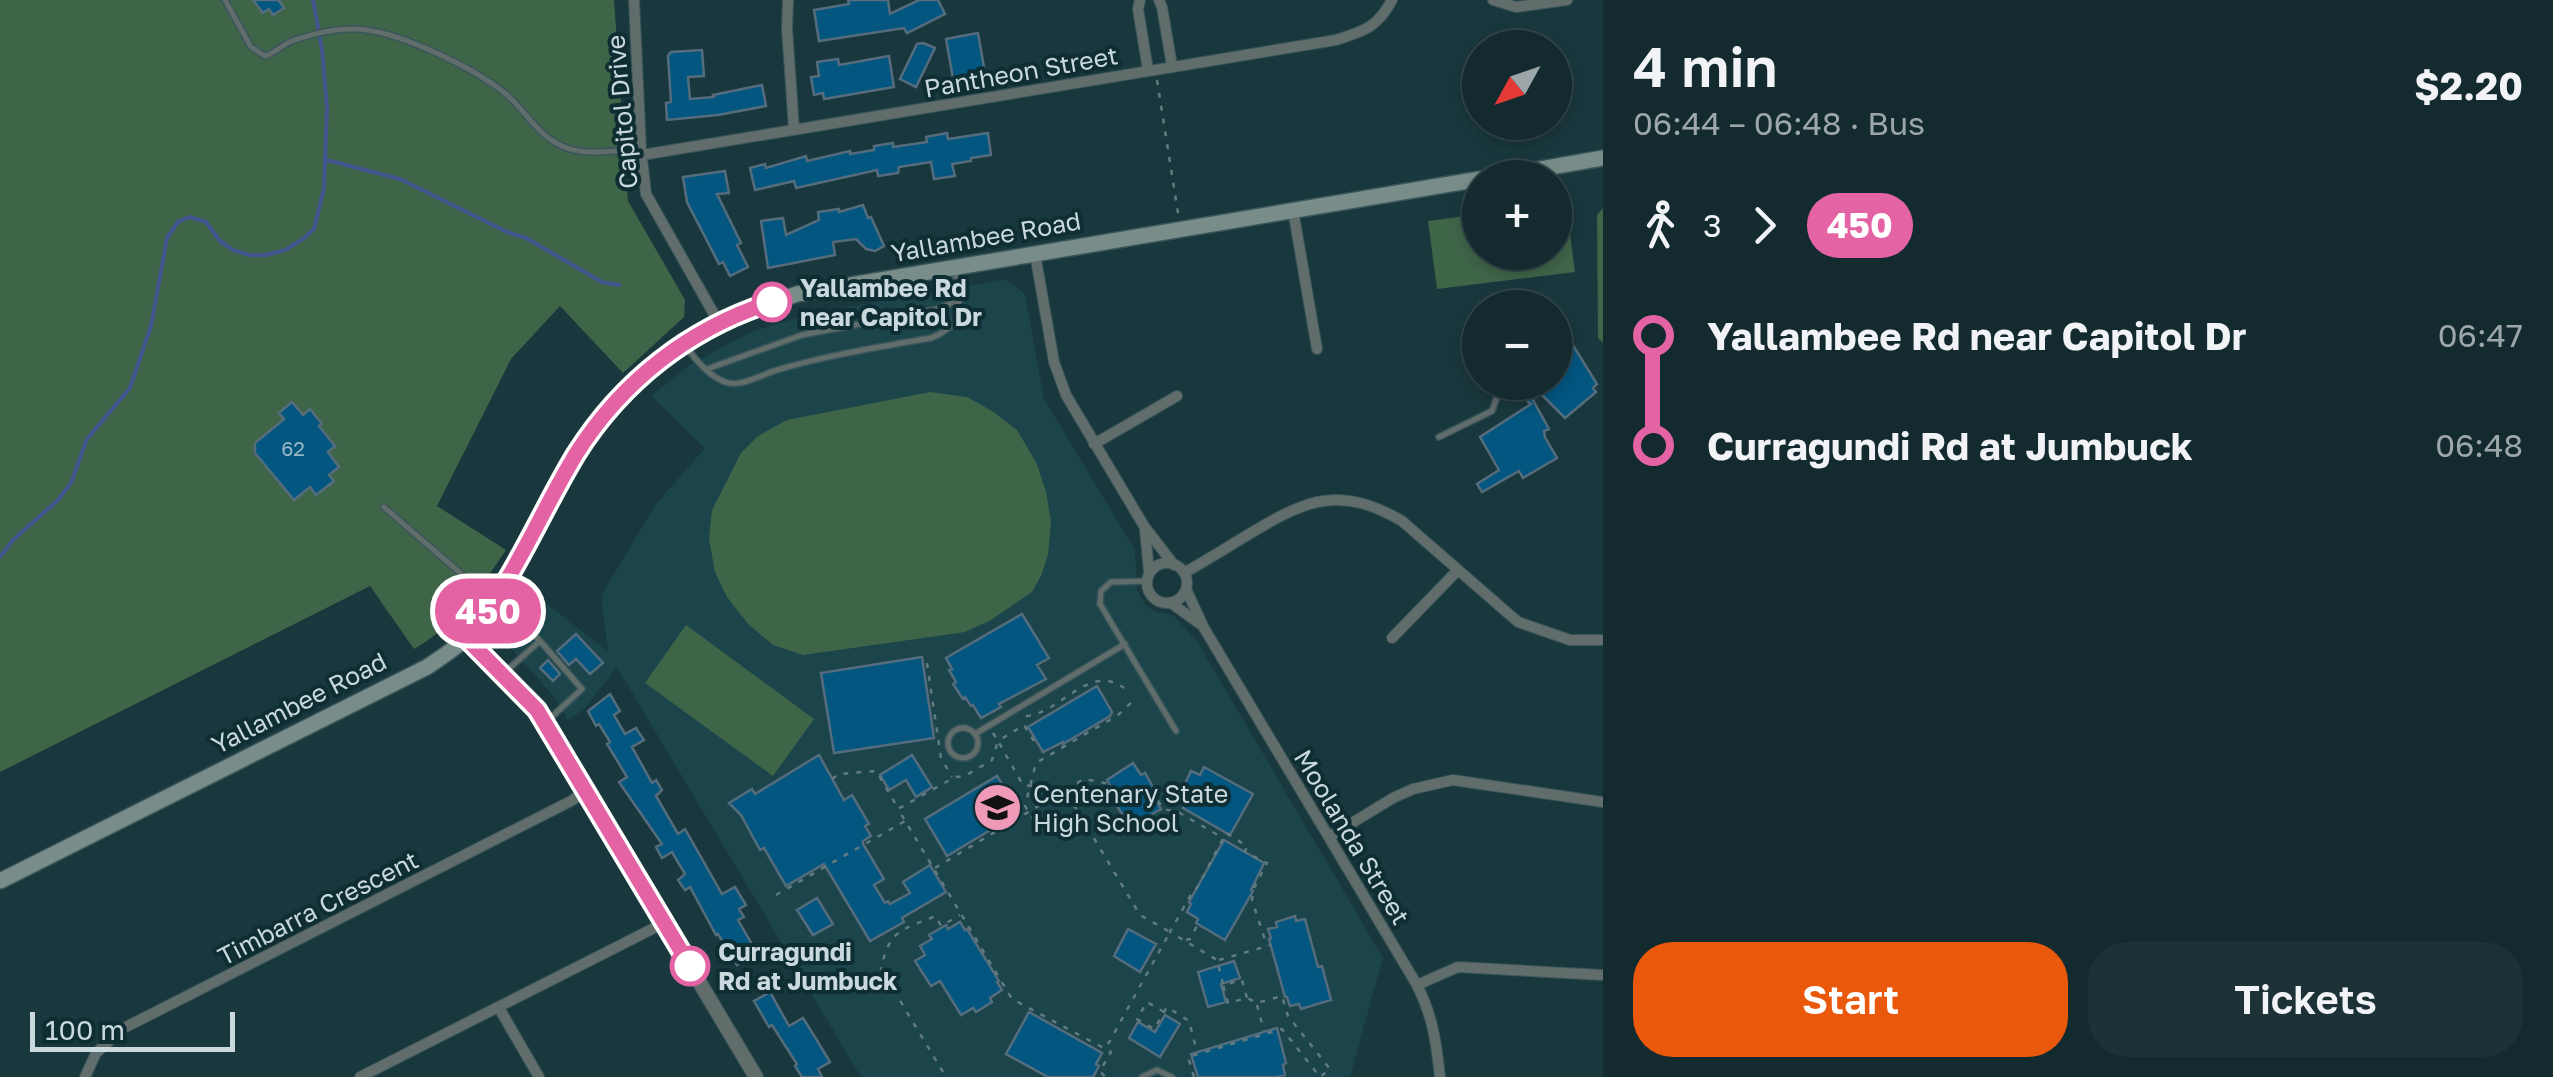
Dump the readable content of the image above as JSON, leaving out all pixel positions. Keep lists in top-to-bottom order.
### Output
{
  "streets": {
    "main road": ["Yallambee Road"],
    "street": [
      "Pantheon Street",
      "Capitol Drive",
      "Moolanda Street",
      "Timbarra Crescent"
    ]
  },
  "crossings": [
    ["Pantheon Street", "Capitol Drive"],
    ["Capitol Drive", "Yallambee Road"]
  ],
  "places": {
    "other": ["Yallambee Rd near Capitol Dr", "Curragundi Rd at Jumbuck"],
    "school or university": ["Centenary State High School"]
  },
  "lines": ["bus line 450"],
  "house_numbers": ["62"],
  "scale_bar": "100 m",
  "north": "bottom left",
  "page": {
    "on_map": "450",
    "heading": ["4 min", "06:44 – 06:48 · Bus", "$2.20"],
    "map_buttons": ["+", "−"],
    "legs": ["3", "450"],
    "list": [
      {
        "name": "Yallambee Rd near Capitol Dr",
        "value": "06:47"
      },
      {
        "name": "Curragundi Rd at Jumbuck",
        "value": "06:48"
      }
    ],
    "buttons": ["Start", "Tickets"],
    "scale": "100 m"
  }
}
